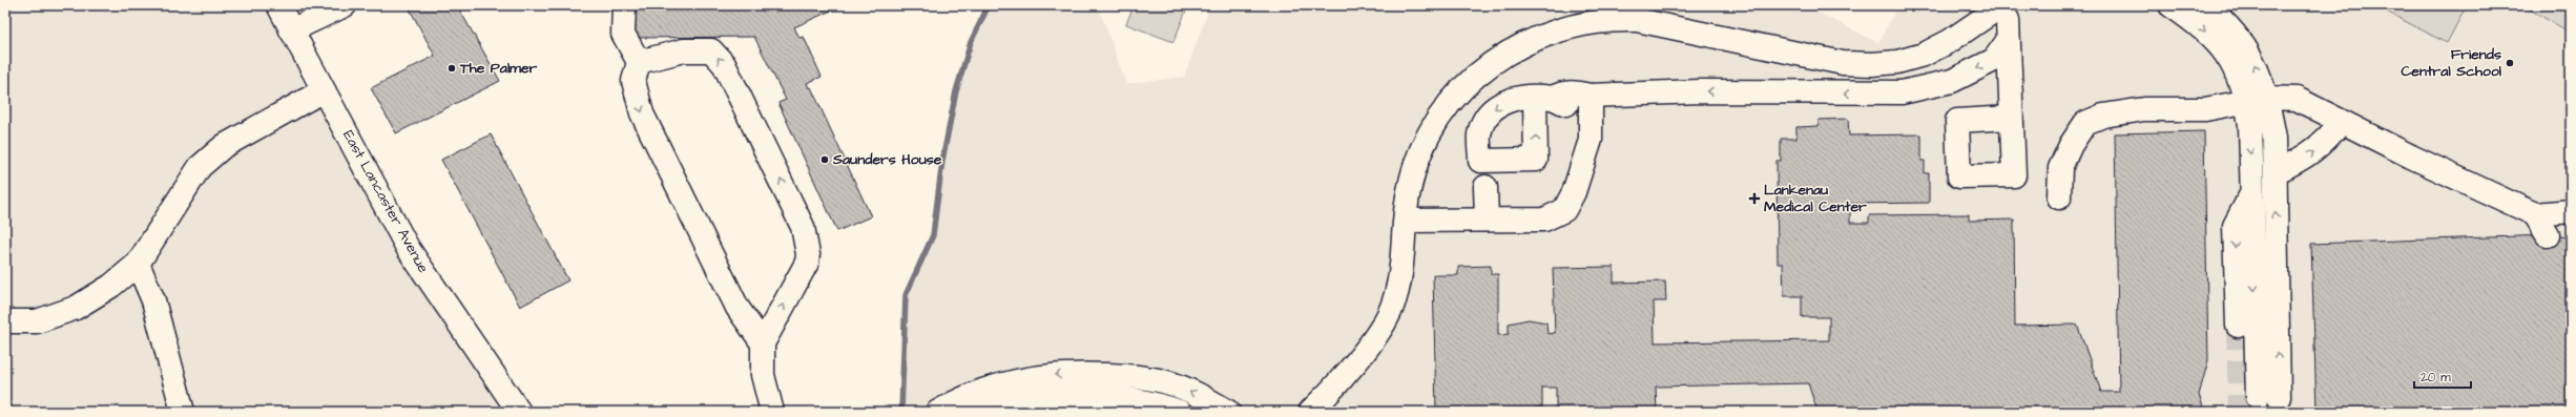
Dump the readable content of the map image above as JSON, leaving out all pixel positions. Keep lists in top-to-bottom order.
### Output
{
  "streets": {
    "main road": ["East Lancaster Avenue"]
  },
  "places": {
    "other": ["Friends Central School", "The Palmer", "Saunders House"],
    "health": ["Lankenau Medical Center"]
  },
  "scale_bar": "20 m"
}
